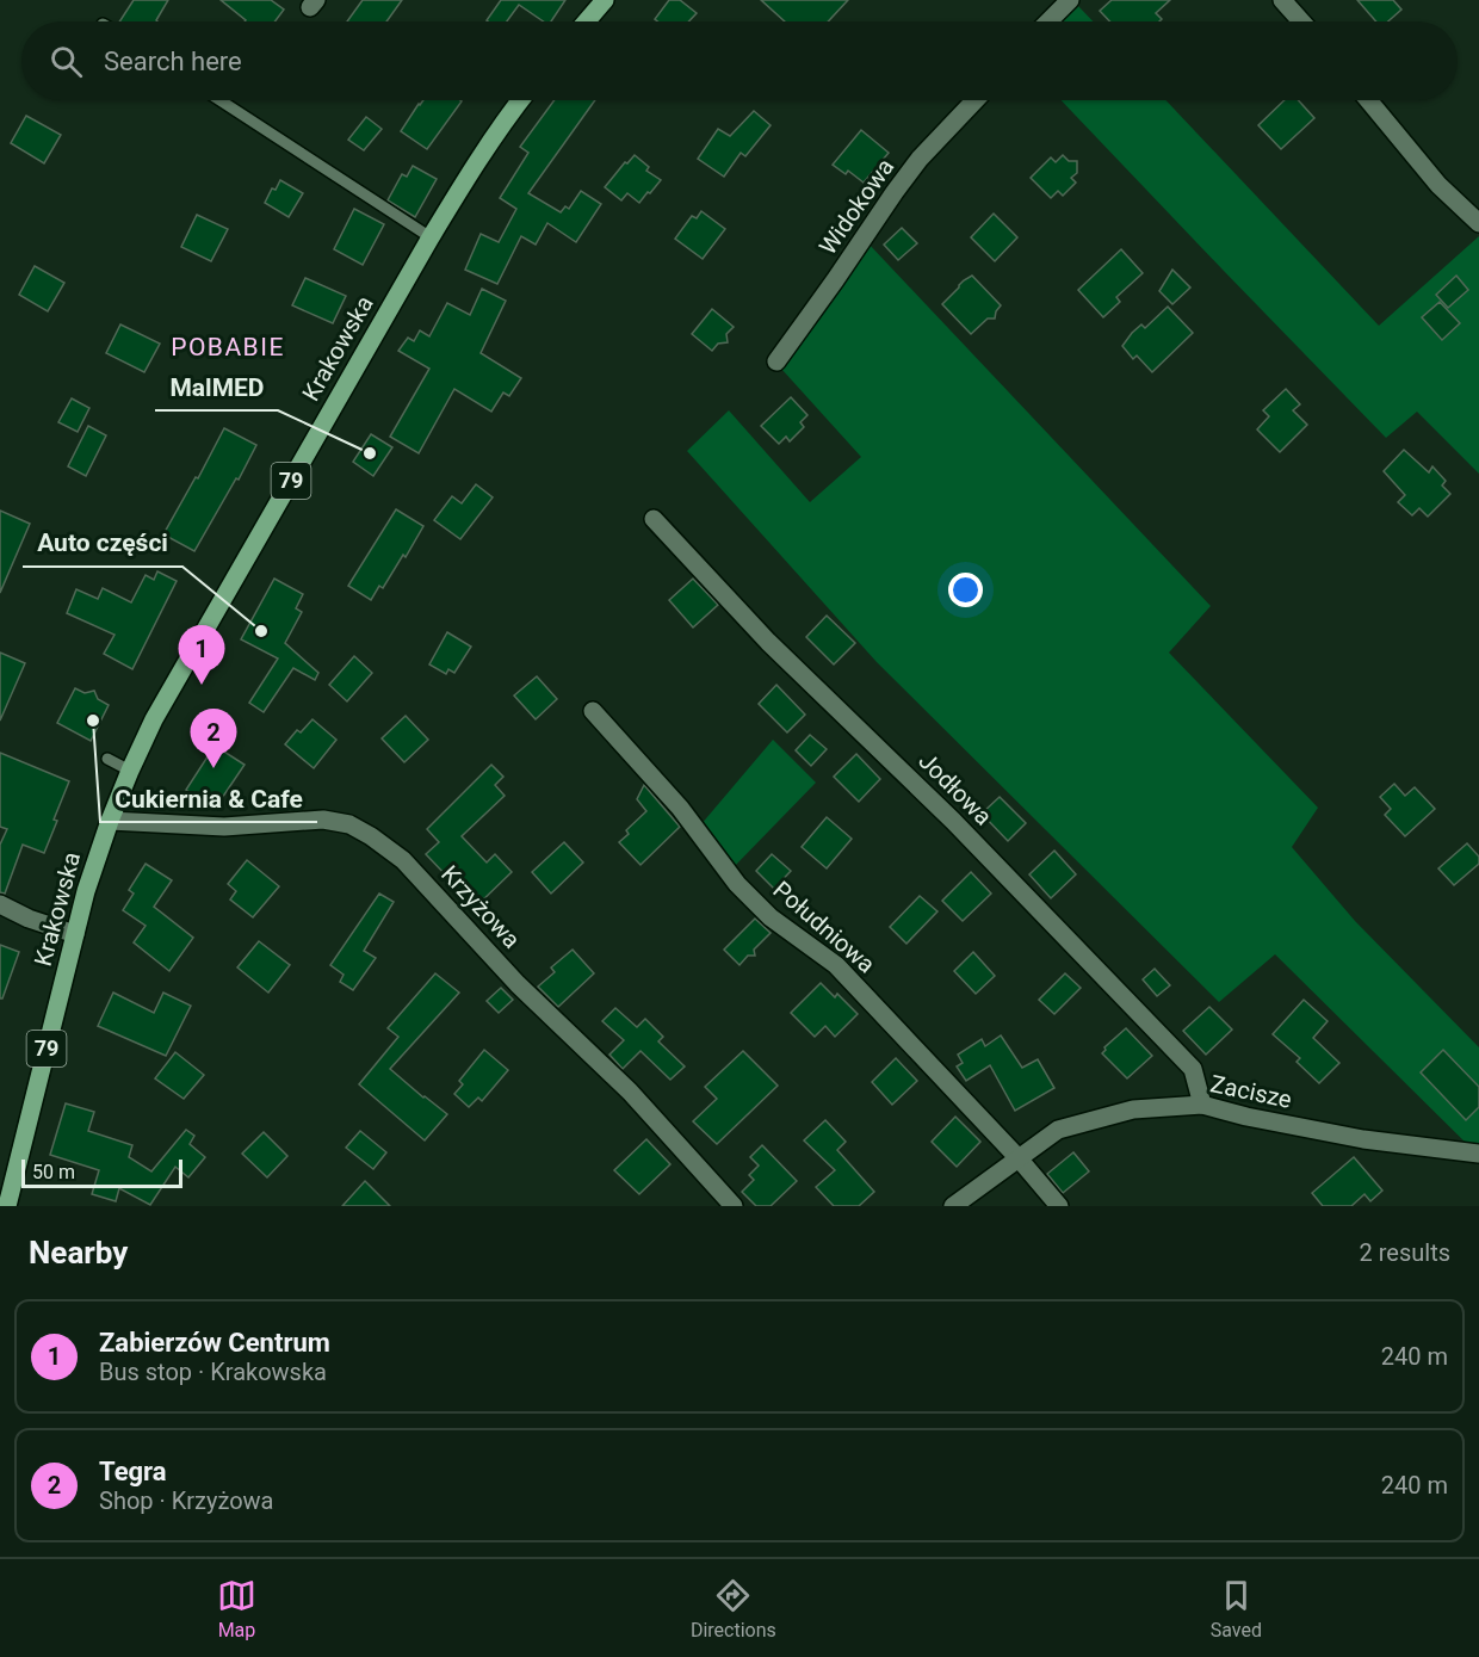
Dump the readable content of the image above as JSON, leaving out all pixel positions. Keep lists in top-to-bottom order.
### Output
{
  "streets": {
    "main road": ["Krakowska", "79"],
    "street": [
      "Widokowa",
      "Jodłowa",
      "Krzyżowa",
      "Południowa",
      "Zacisze"
    ]
  },
  "crossings": [
    ["Krakowska", "Krzyżowa"],
    ["Jodłowa", "Zacisze"],
    ["Południowa", "Zacisze"]
  ],
  "districts": ["POBABIE"],
  "places": ["MalMED", "Auto części", "Cukiernia & Cafe"],
  "scale_bar": "50 m",
  "page": {
    "search": "Search here",
    "pins": ["1", "2"],
    "scale": "50 m",
    "heading": ["Nearby", "2 results"],
    "list": [
      {
        "mark": "1",
        "name": "Zabierzów Centrum",
        "note": "Bus stop · Krakowska",
        "value": "240 m"
      },
      {
        "mark": "2",
        "name": "Tegra",
        "note": "Shop · Krzyżowa",
        "value": "240 m"
      }
    ],
    "nav": ["Map", "Directions", "Saved"]
  }
}
